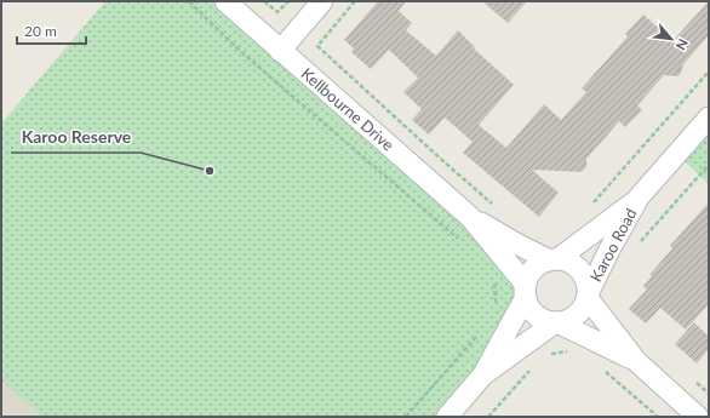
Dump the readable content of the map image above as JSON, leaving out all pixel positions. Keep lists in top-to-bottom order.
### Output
{
  "streets": {
    "street": ["Kellbourne Drive", "Karoo Road"]
  },
  "crossings": [
    ["Kellbourne Drive", "Karoo Road"]
  ],
  "places": ["Karoo Reserve"],
  "scale_bar": "20 m",
  "north": "bottom right"
}
